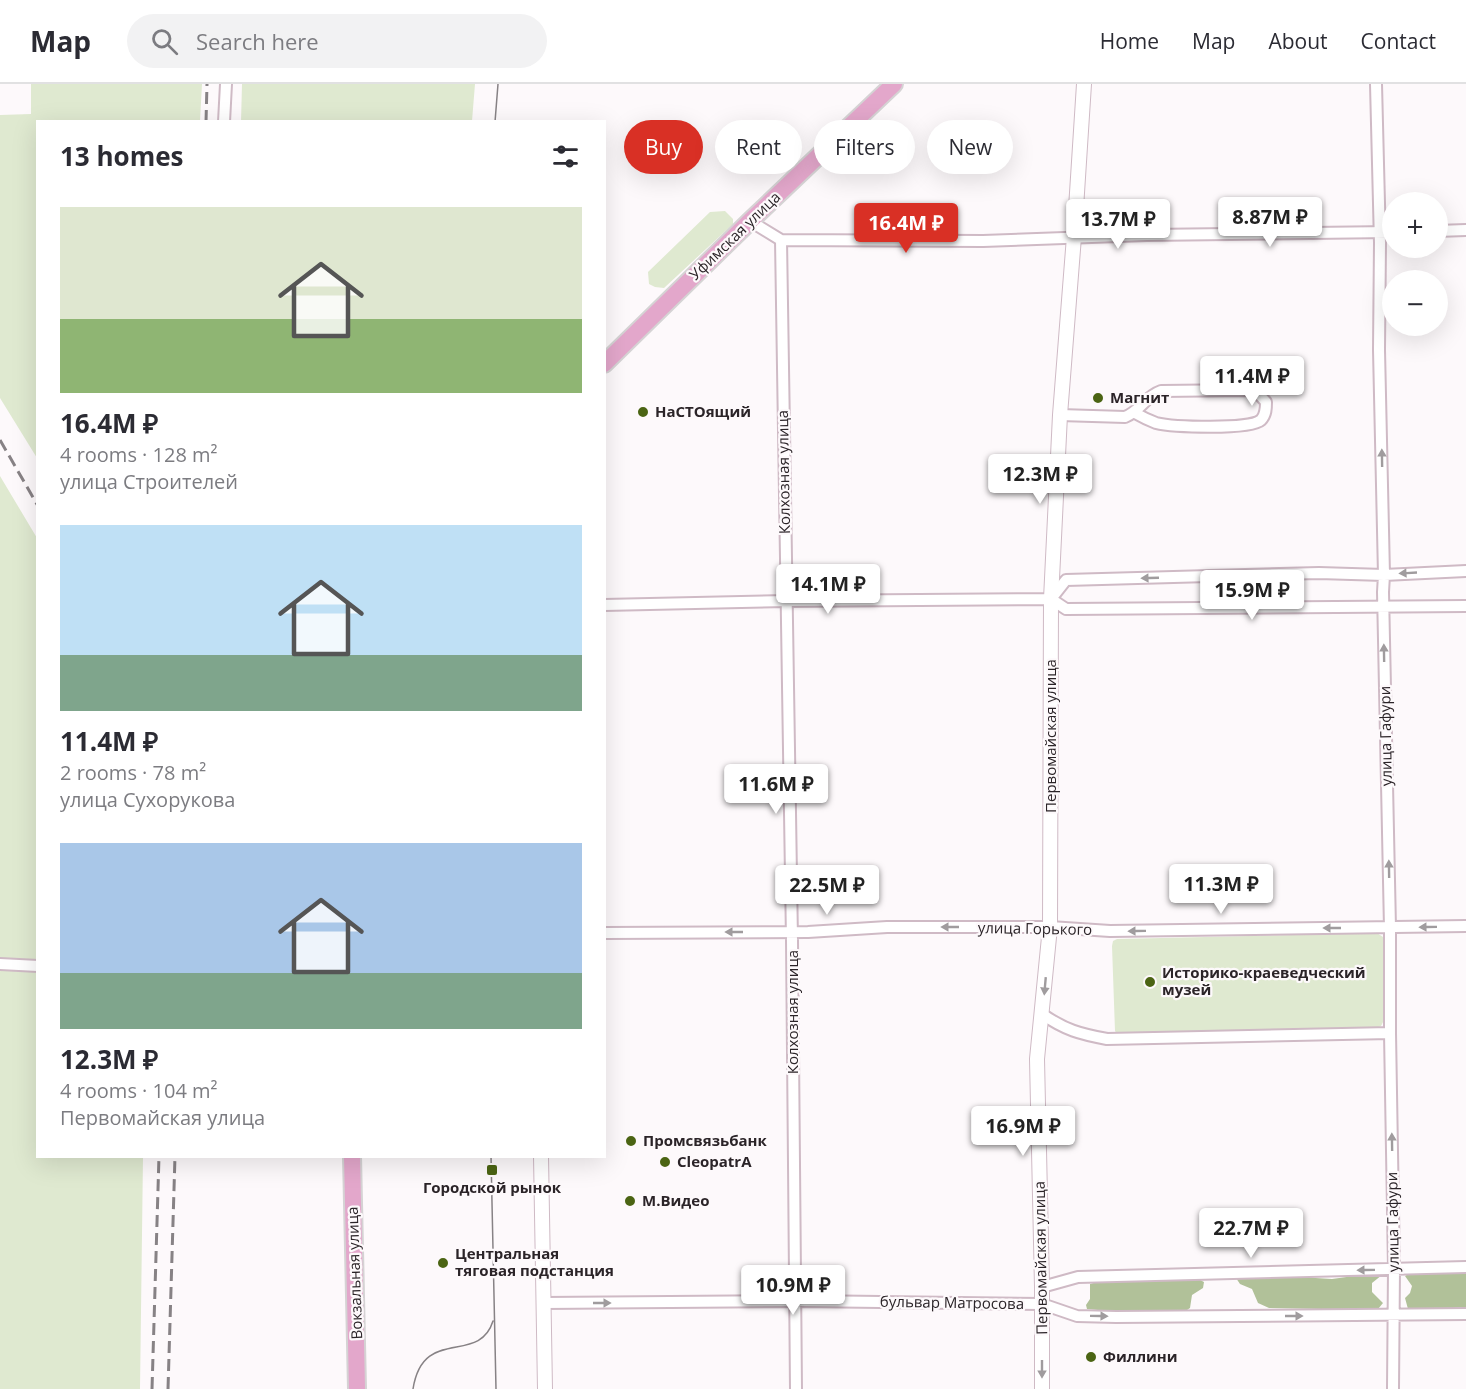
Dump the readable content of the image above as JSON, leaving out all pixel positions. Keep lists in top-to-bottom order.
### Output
{
  "streets": {
    "main road": ["Уфимская улица", "Вокзальная улица"],
    "street": [
      "Колхозная улица",
      "Первомайская улица",
      "улица Гафури",
      "улица Горького",
      "бульвар Матросова"
    ]
  },
  "crossings": [
    ["Колхозная улица", "улица Горького"],
    ["Колхозная улица", "бульвар Матросова"],
    ["Первомайская улица", "улица Горького"],
    ["Первомайская улица", "бульвар Матросова"],
    ["улица Гафури", "улица Горького"],
    ["улица Гафури", "бульвар Матросова"]
  ],
  "one_way": ["улица Гафури", "улица Горького"],
  "places": {
    "other": [
      "Магнит",
      "НаСТОящий",
      "Историко-краеведческий музей",
      "Промсвязьбанк",
      "CleopatrA",
      "М.Видео",
      "Центральная тяговая подстанция",
      "Филлини"
    ],
    "transit": ["Городской рынок"]
  },
  "page": {
    "header": "Map",
    "search": "Search here",
    "nav": [
      "Home",
      "Map",
      "About",
      "Contact"
    ],
    "chip": [
      "Buy",
      "Rent",
      "Filters",
      "New"
    ],
    "heading": "13 homes",
    "map_buttons": ["+", "−"],
    "list": [
      {
        "name": "16.4M ₽",
        "note": "4 rooms · 128 m² · улица Строителей"
      },
      {
        "name": "11.4M ₽",
        "note": "2 rooms · 78 m² · улица Сухорукова"
      },
      {
        "name": "12.3M ₽",
        "note": "4 rooms · 104 m² · Первомайская улица"
      }
    ],
    "price": [
      "8.87M ₽",
      "13.7M ₽",
      "16.4M ₽",
      "11.4M ₽",
      "12.3M ₽",
      "14.1M ₽",
      "15.9M ₽",
      "11.6M ₽",
      "11.3M ₽",
      "22.5M ₽",
      "16.9M ₽",
      "22.7M ₽",
      "10.9M ₽"
    ]
  }
}
